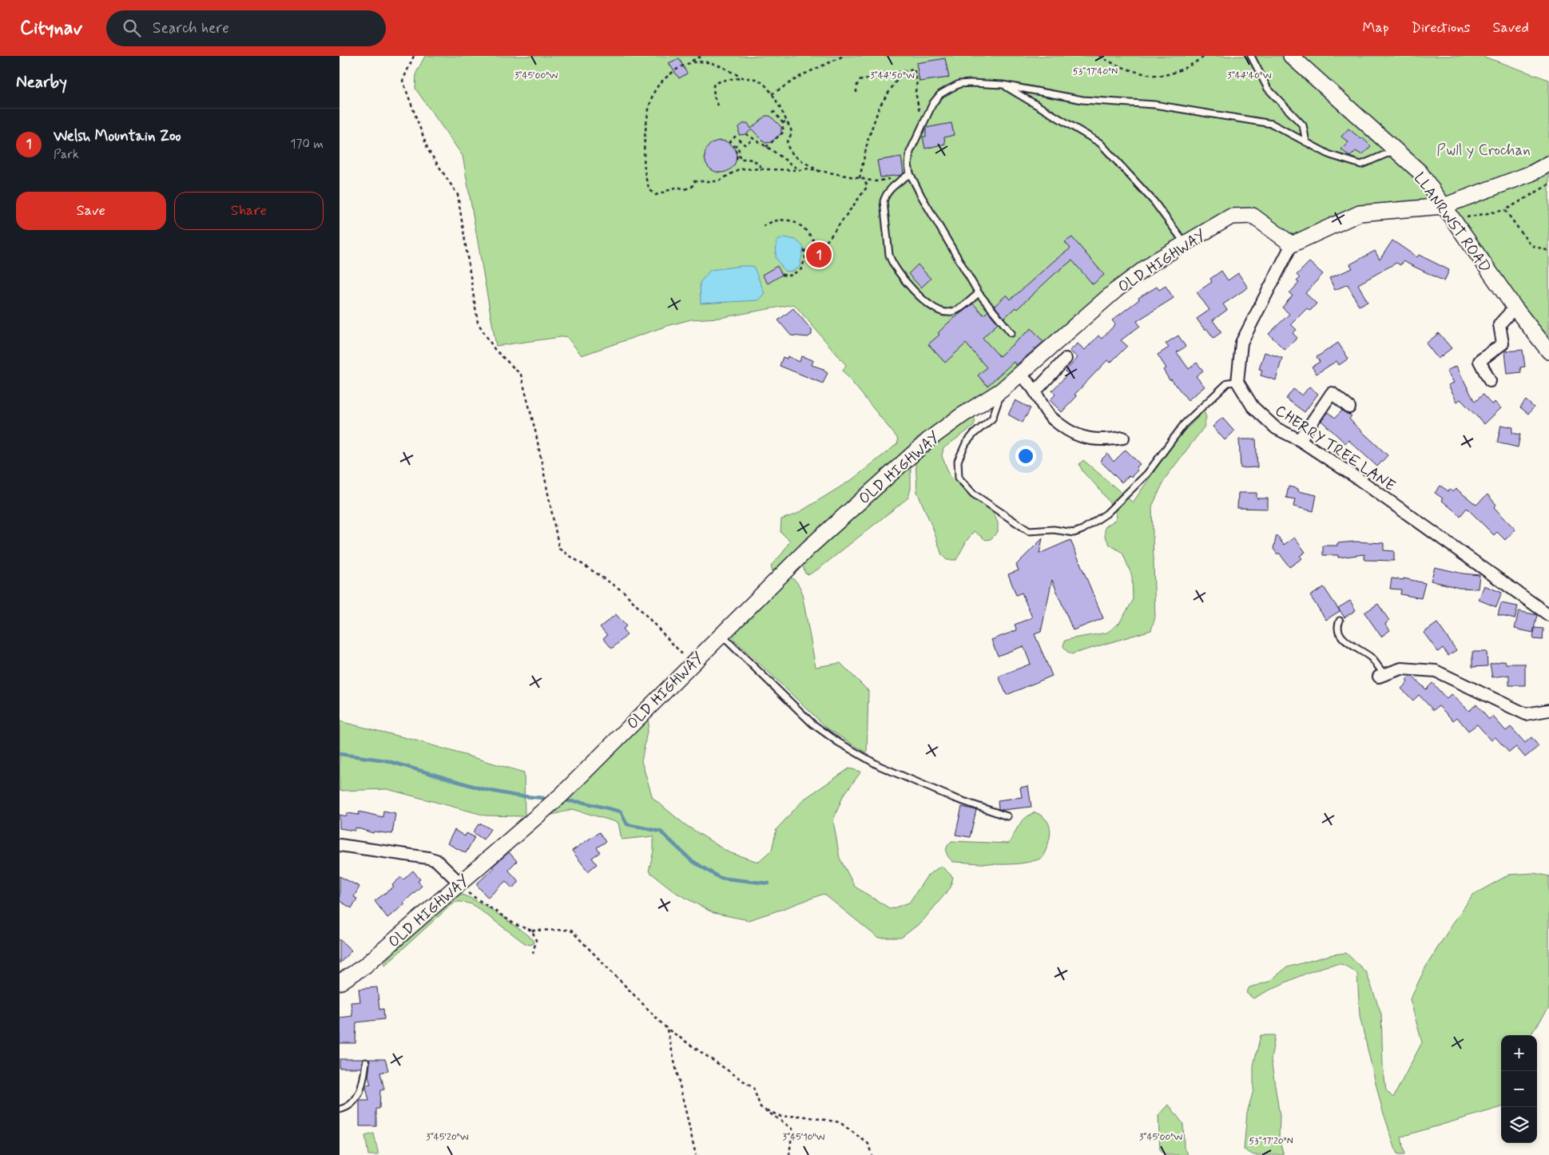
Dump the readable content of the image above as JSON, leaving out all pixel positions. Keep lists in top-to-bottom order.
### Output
{
  "streets": {
    "street": ["LLANRWST ROAD", "OLD HIGHWAY", "CHERRY TREE LANE"]
  },
  "parks": ["Pwll y Crochan"],
  "page": {
    "header": "Citynav",
    "search": "Search here",
    "nav": ["Map", "Directions", "Saved"],
    "heading": "Nearby",
    "list": [
      {
        "mark": "1",
        "name": "Welsh Mountain Zoo",
        "note": "Park",
        "value": "170 m"
      }
    ],
    "buttons": ["Save", "Share"],
    "pins": "1",
    "map_buttons": ["+", "−"]
  },
  "coordinates": [
    "53°17'40\"N",
    "3°45'00\"W",
    "3°44'50\"W",
    "3°44'40\"W",
    "3°45'20\"W",
    "3°45'10\"W",
    "53°17'20\"N"
  ]
}
